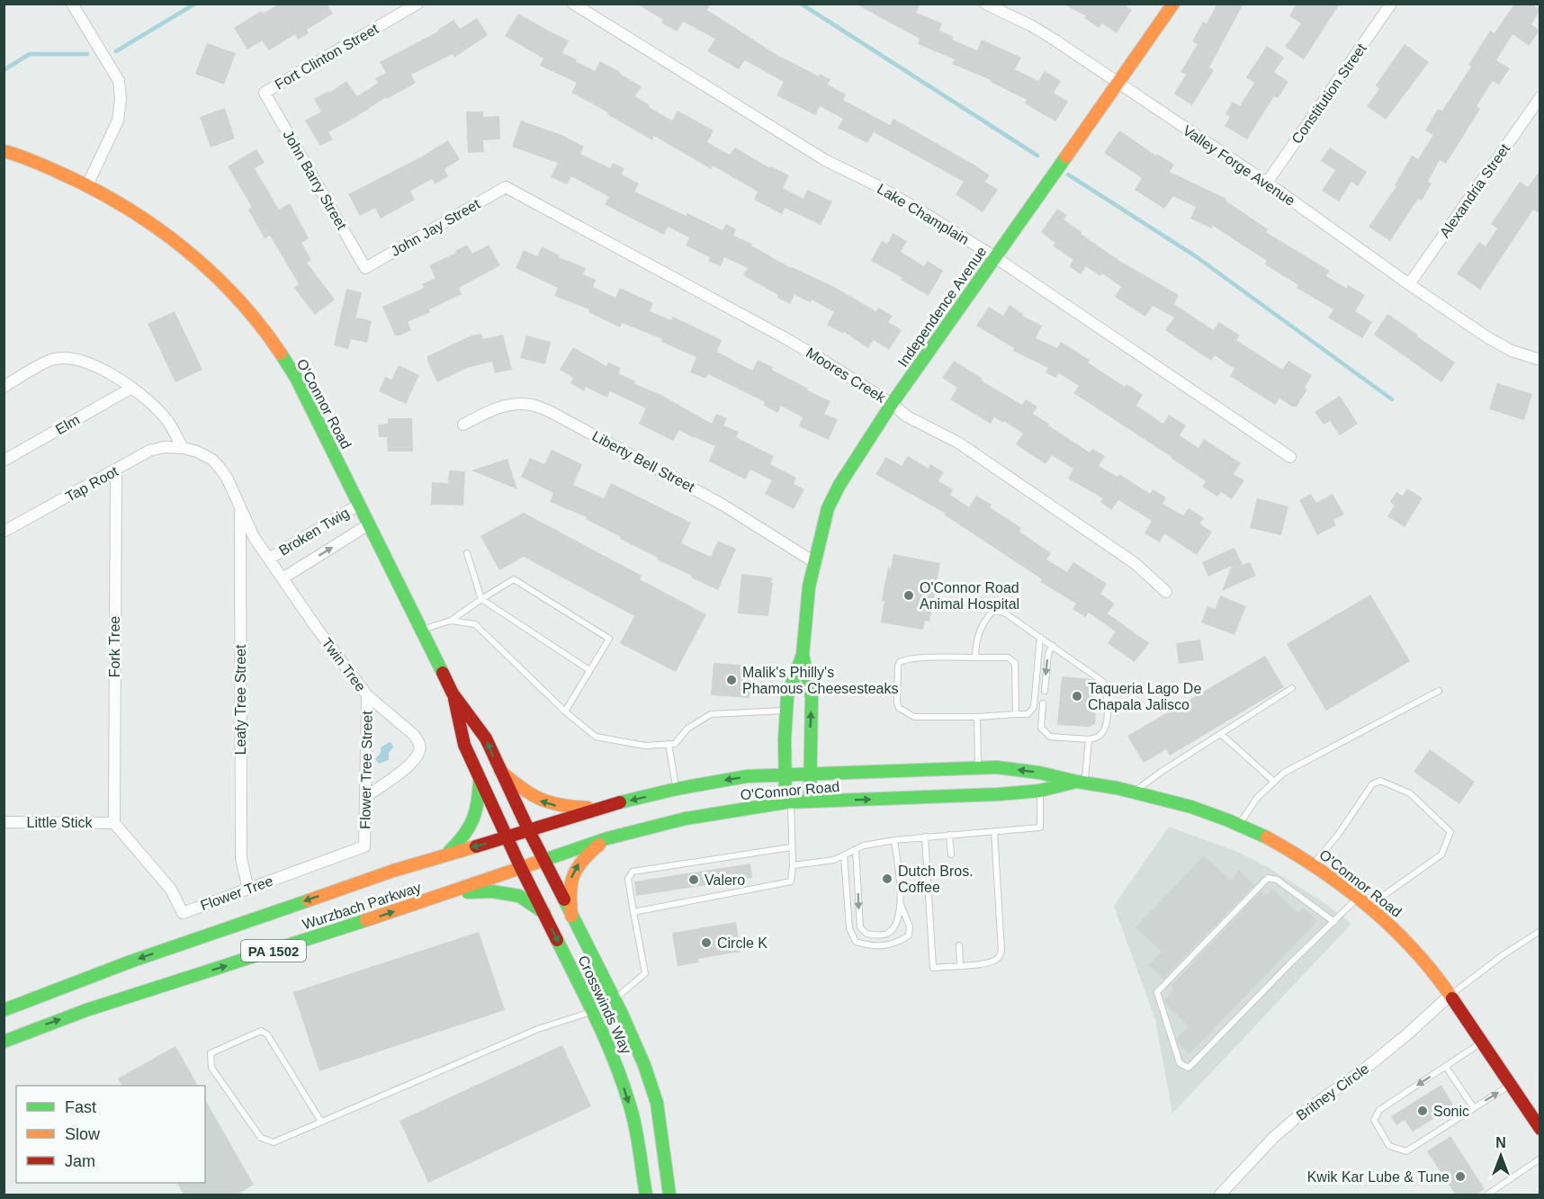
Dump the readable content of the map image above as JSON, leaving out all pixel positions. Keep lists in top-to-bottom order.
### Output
{
  "streets": {
    "main road": [
      "Independence Avenue",
      "O'Connor Road",
      "Wurzbach Parkway",
      "PA 1502",
      "Crosswinds Way"
    ],
    "street": [
      "Fort Clinton Street",
      "Constitution Street",
      "Valley Forge Avenue",
      "John Barry Street",
      "Alexandria Street",
      "Lake Champlain",
      "John Jay Street",
      "Moores Creek",
      "Elm",
      "Liberty Bell Street",
      "Tap Root",
      "Broken Twig",
      "Fork Tree",
      "Twin Tree",
      "Leafy Tree Street",
      "Flower Tree Street",
      "Little Stick",
      "Flower Tree",
      "Britney Circle"
    ]
  },
  "crossings": [
    ["Fort Clinton Street", "John Barry Street"],
    ["Constitution Street", "Valley Forge Avenue"],
    ["Valley Forge Avenue", "Alexandria Street"],
    ["Valley Forge Avenue", "Independence Avenue"],
    ["John Barry Street", "John Jay Street"],
    ["Lake Champlain", "Independence Avenue"],
    ["John Jay Street", "Moores Creek"],
    ["Independence Avenue", "Moores Creek"],
    ["Independence Avenue", "O'Connor Road"],
    ["Independence Avenue", "Liberty Bell Street"],
    ["O'Connor Road", "Broken Twig"],
    ["O'Connor Road", "Wurzbach Parkway"],
    ["O'Connor Road", "Crosswinds Way"],
    ["O'Connor Road", "Britney Circle"],
    ["Tap Root", "Fork Tree"],
    ["Tap Root", "Twin Tree"],
    ["Broken Twig", "Twin Tree"],
    ["Fork Tree", "Little Stick"],
    ["Fork Tree", "Flower Tree"],
    ["Twin Tree", "Leafy Tree Street"],
    ["Twin Tree", "Flower Tree Street"],
    ["Leafy Tree Street", "Flower Tree"],
    ["Flower Tree Street", "Flower Tree"],
    ["Little Stick", "Flower Tree"],
    ["Wurzbach Parkway", "Crosswinds Way"]
  ],
  "places": [
    "O'Connor Road Animal Hospital",
    "Malik's Philly's Phamous Cheesesteaks",
    "Taqueria Lago De Chapala Jalisco",
    "Dutch Bros. Coffee",
    "Valero",
    "Circle K",
    "Sonic",
    "Kwik Kar Lube & Tune"
  ],
  "legend": ["Fast", "Slow", "Jam"],
  "north": "top"
}
